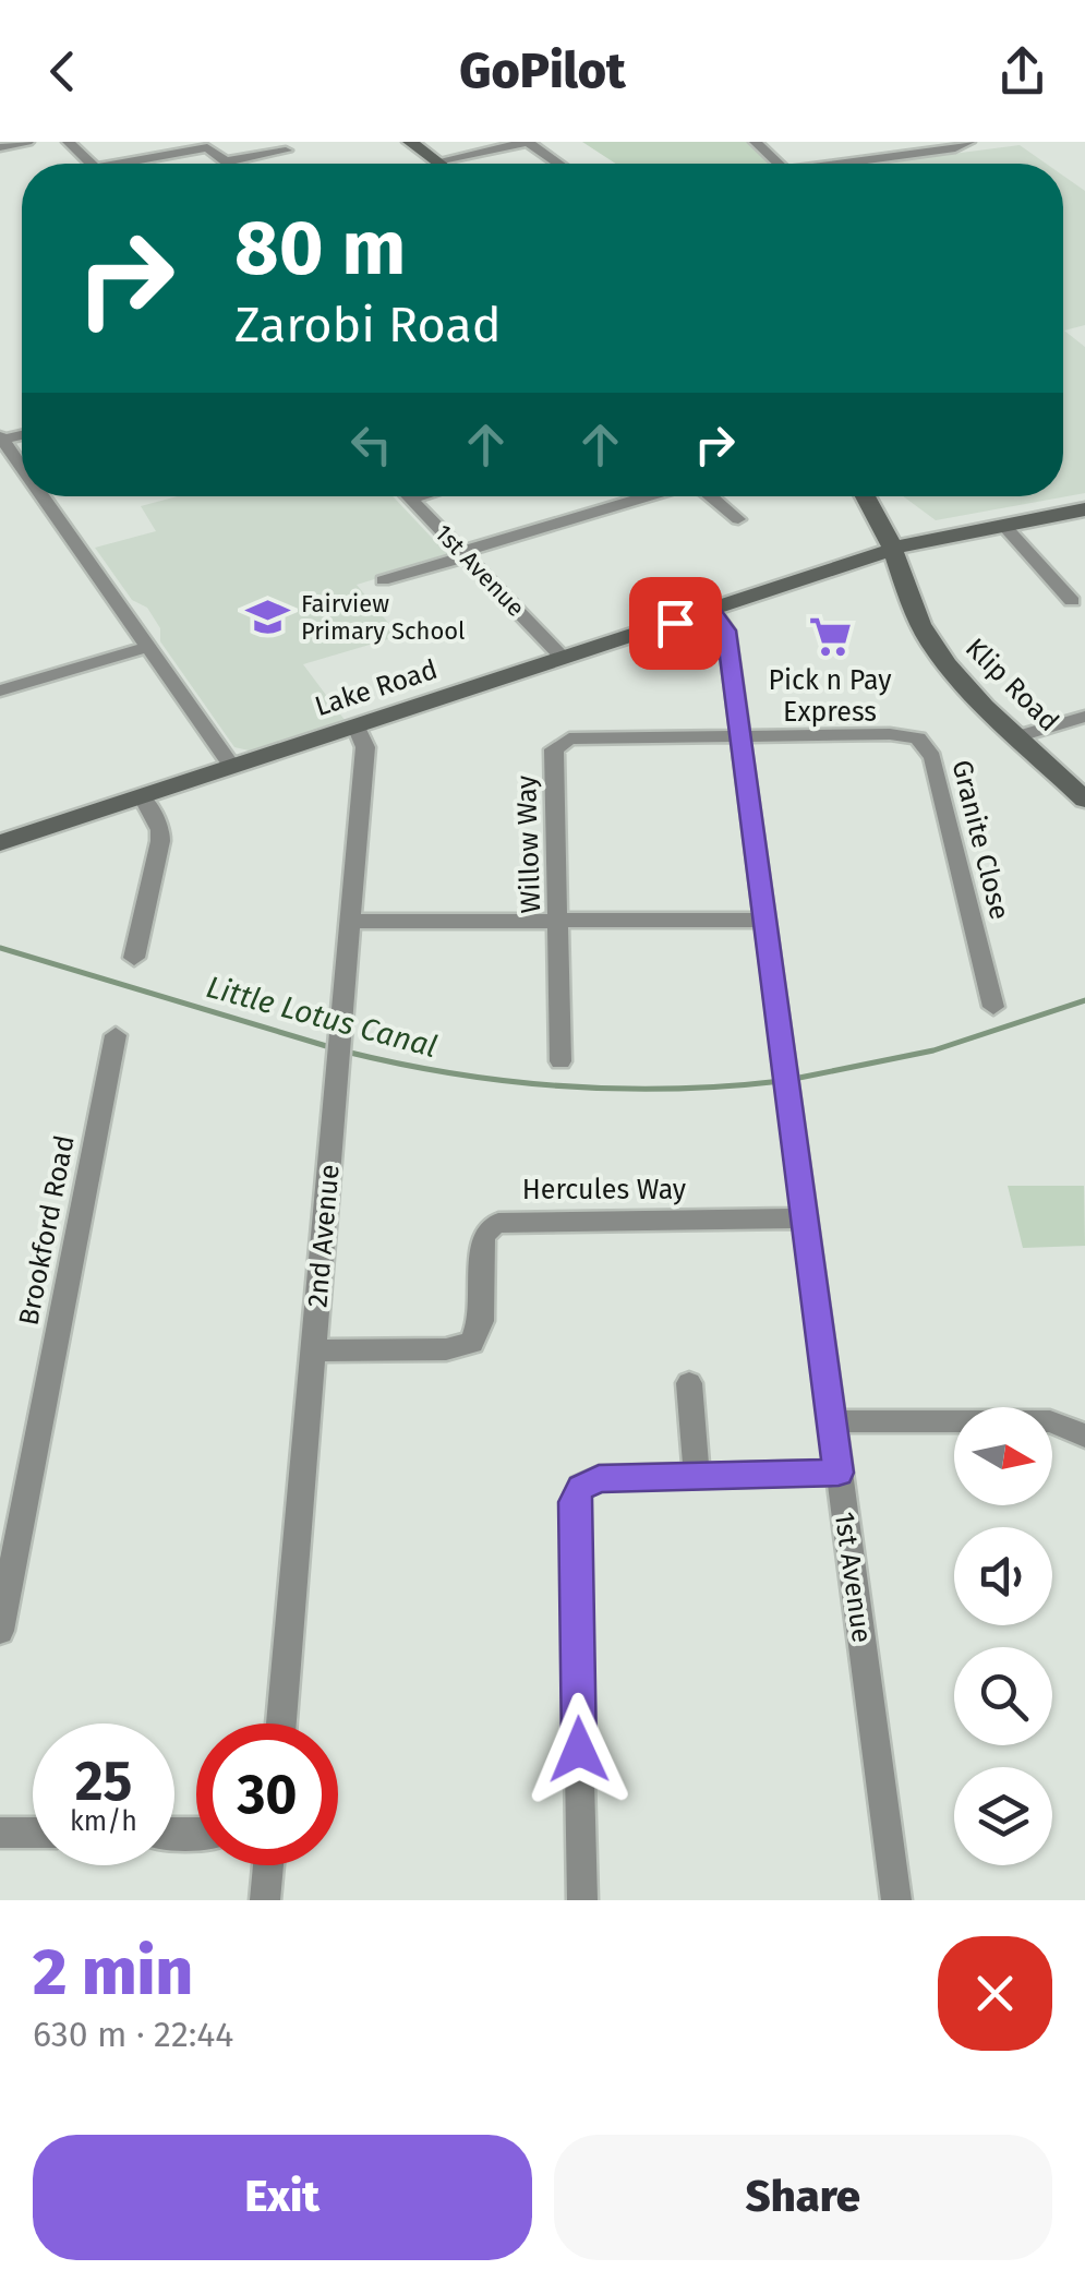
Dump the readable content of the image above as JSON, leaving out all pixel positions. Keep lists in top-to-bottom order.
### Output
{
  "streets": {
    "street": [
      "1st Avenue",
      "Klip Road",
      "Lake Road",
      "Granite Close",
      "Willow Way",
      "Hercules Way",
      "Brookford Road",
      "2nd Avenue"
    ]
  },
  "crossings": [
    ["1st Avenue", "Lake Road"],
    ["1st Avenue", "Granite Close"],
    ["1st Avenue", "Willow Way"],
    ["1st Avenue", "Hercules Way"],
    ["Klip Road", "Lake Road"],
    ["Lake Road", "2nd Avenue"],
    ["Granite Close", "Willow Way"],
    ["Hercules Way", "2nd Avenue"]
  ],
  "water": ["Little Lotus Canal"],
  "places": {
    "school or university": ["Fairview Primary School"],
    "supermarket": ["Pick n Pay Express"]
  },
  "north": "right",
  "page": {
    "header": "GoPilot",
    "turn": ["80 m", "Zarobi Road"],
    "speed": "25 km/h",
    "limit": "30",
    "heading": ["2 min", "630 m · 22:44"],
    "buttons": ["Exit", "Share"]
  }
}
